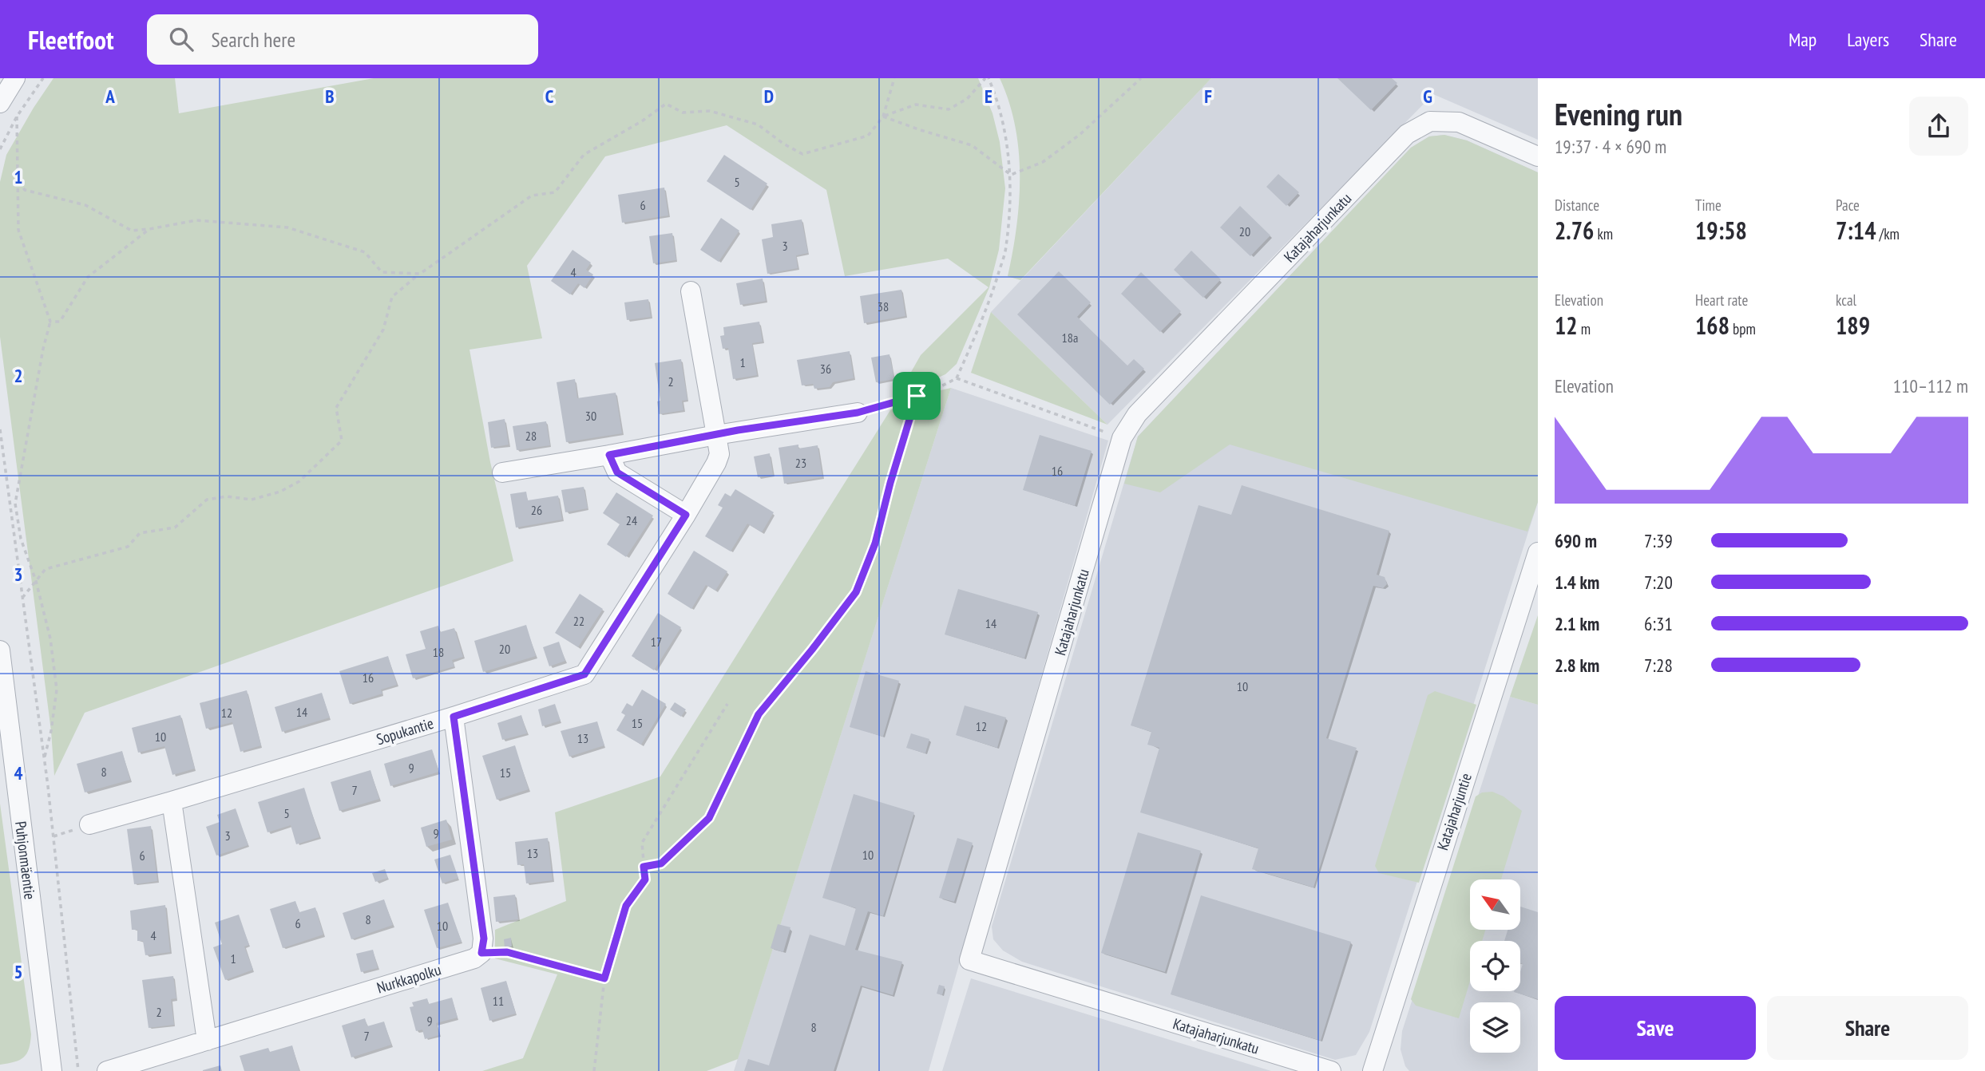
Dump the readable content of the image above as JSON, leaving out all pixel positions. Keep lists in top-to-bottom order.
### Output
{
  "streets": {
    "street": [
      "Katajaharjunkatu",
      "Sopukantie",
      "Katajaharjuntie",
      "Puhjonmäentie",
      "Nurkkapolku"
    ]
  },
  "house_numbers": [
    "5",
    "6",
    "20",
    "3",
    "4",
    "38",
    "18a",
    "1",
    "36",
    "2",
    "30",
    "28",
    "23",
    "16",
    "26",
    "24",
    "22",
    "14",
    "17",
    "20",
    "18",
    "16",
    "10",
    "14",
    "12",
    "15",
    "12",
    "10",
    "13",
    "9",
    "8",
    "15",
    "7",
    "5",
    "9",
    "3",
    "13",
    "10",
    "6",
    "8",
    "6",
    "10",
    "4",
    "1",
    "11",
    "2",
    "9",
    "8",
    "7"
  ],
  "north": "top left",
  "page": {
    "header": "Fleetfoot",
    "search": "Search here",
    "nav": ["Map", "Layers", "Share"],
    "heading": ["Evening run", "19:37 · 4 × 690 m"],
    "stats": [
      ["Distance", "2.76 km"],
      ["Time", "19:58"],
      ["Pace", "7:14 /km"],
      ["Elevation", "12 m"],
      ["Heart rate", "168 bpm"],
      ["kcal", "189"]
    ],
    "chart": ["Elevation", "110–112 m"],
    "list": [
      {
        "name": "690 m",
        "note": "7:39"
      },
      {
        "name": "1.4 km",
        "note": "7:20"
      },
      {
        "name": "2.1 km",
        "note": "6:31"
      },
      {
        "name": "2.8 km",
        "note": "7:28"
      }
    ],
    "buttons": ["Save", "Share"]
  },
  "grid": {
    "columns": [
      "A",
      "B",
      "C",
      "D",
      "E",
      "F",
      "G"
    ],
    "rows": [
      "1",
      "2",
      "3",
      "4",
      "5"
    ]
  }
}
